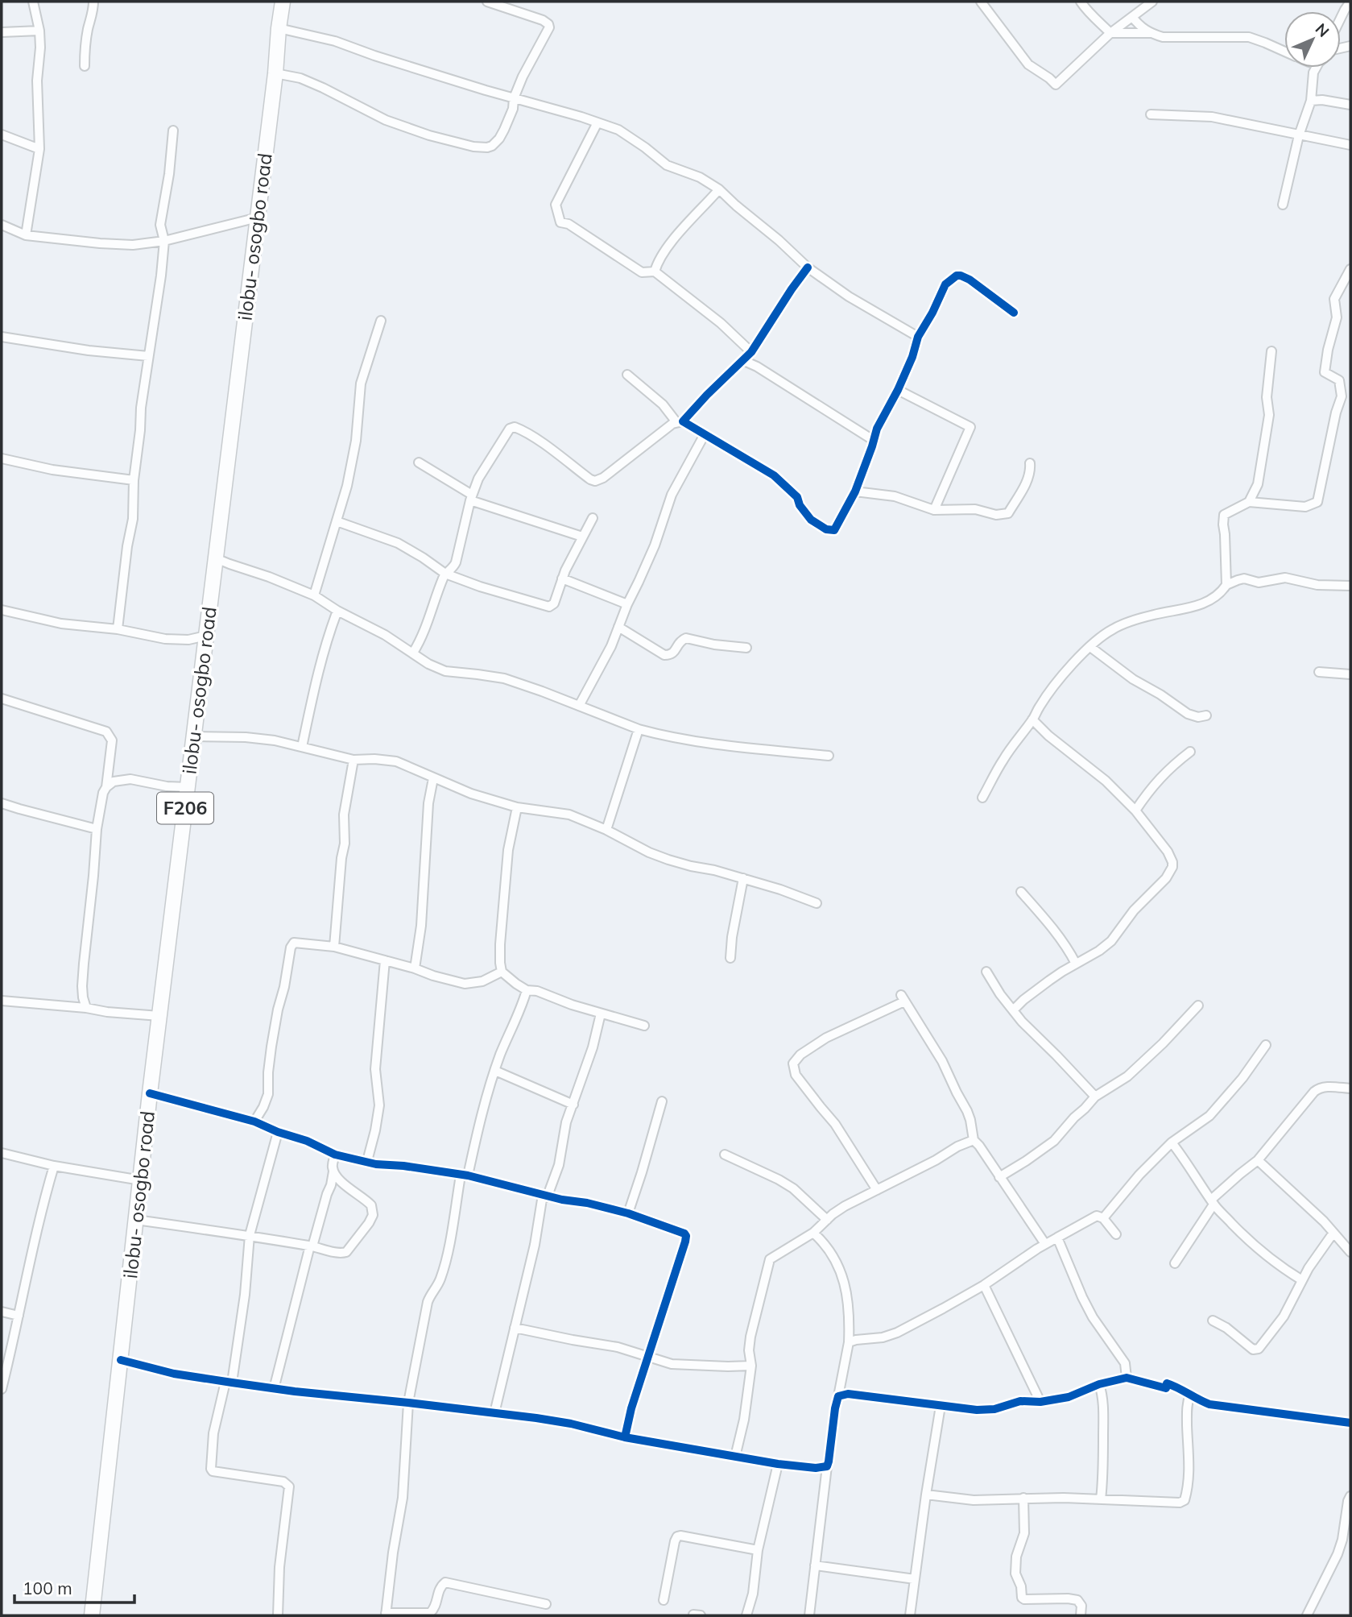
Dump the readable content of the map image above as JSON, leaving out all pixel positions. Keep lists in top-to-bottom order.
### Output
{
  "streets": {
    "main road": ["ilobu- osogbo road", "F206"]
  },
  "scale_bar": "100 m",
  "north": "top right"
}
